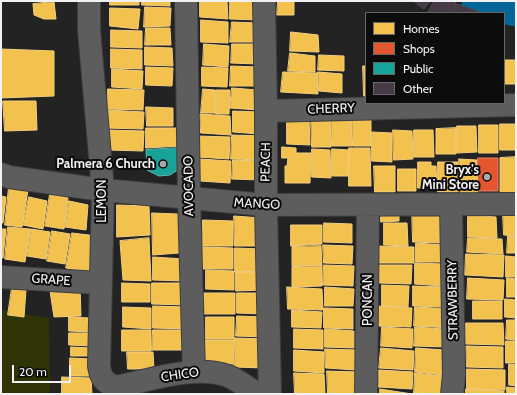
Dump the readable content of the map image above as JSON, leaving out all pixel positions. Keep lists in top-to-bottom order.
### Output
{
  "streets": {
    "street": [
      "CHERRY",
      "PEACH",
      "AVOCADO",
      "LEMON",
      "MANGO",
      "GRAPE",
      "PONCAN",
      "STRAWBERRY",
      "CHICO"
    ]
  },
  "crossings": [
    ["CHERRY", "PEACH"],
    ["PEACH", "MANGO"],
    ["AVOCADO", "MANGO"],
    ["AVOCADO", "CHICO"],
    ["LEMON", "MANGO"],
    ["LEMON", "GRAPE"],
    ["LEMON", "CHICO"],
    ["MANGO", "PONCAN"],
    ["MANGO", "STRAWBERRY"]
  ],
  "places": ["Palmera 6 Church", "Bryx's Mini Store"],
  "legend": [
    "Homes",
    "Shops",
    "Public",
    "Other"
  ],
  "scale_bar": "20 m"
}
